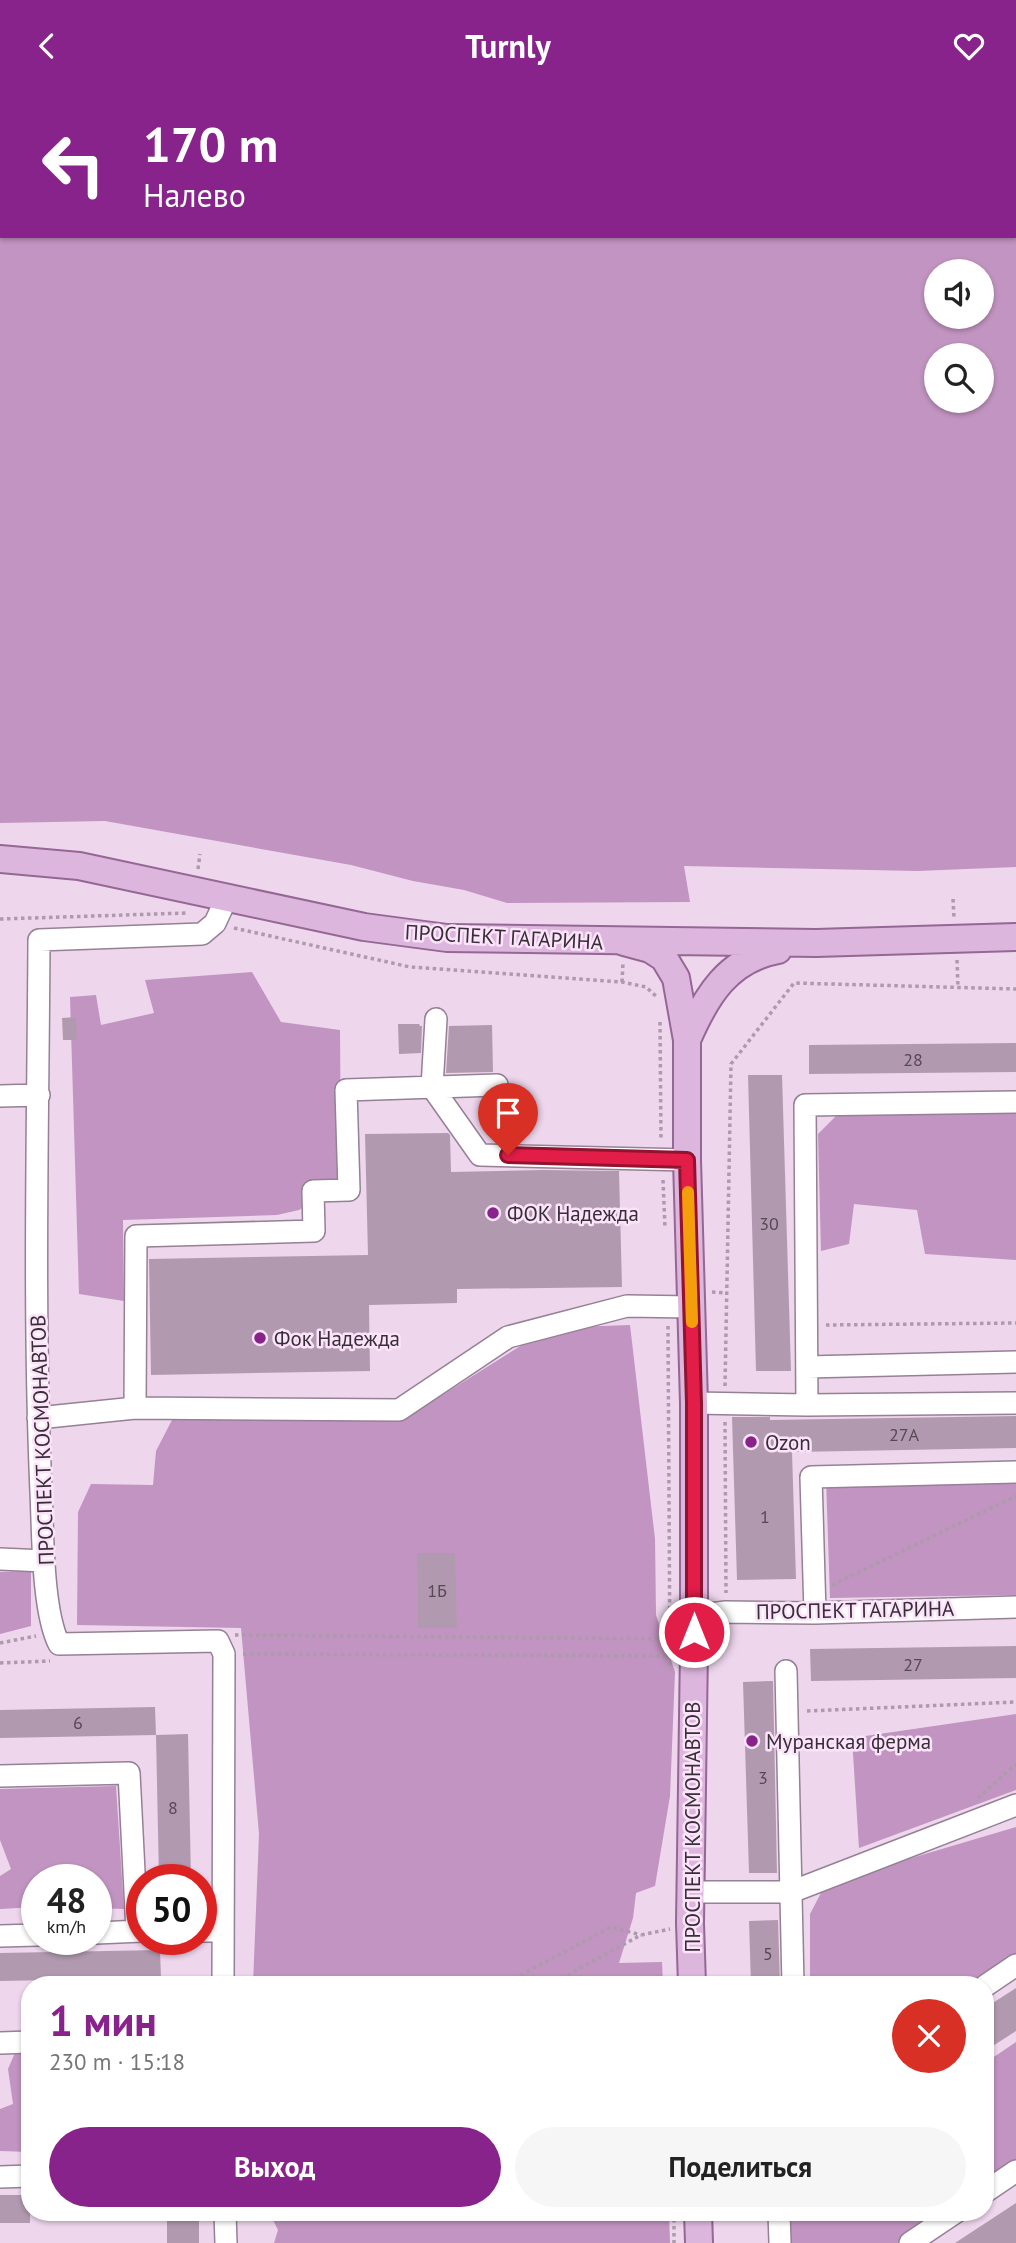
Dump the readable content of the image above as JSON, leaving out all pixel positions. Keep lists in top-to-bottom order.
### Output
{
  "streets": {
    "main road": ["ПРОСПЕКТ ГАГАРИНА", "ПРОСПЕКТ КОСМОНАВТОВ"]
  },
  "crossings": [
    ["ПРОСПЕКТ ГАГАРИНА", "ПРОСПЕКТ КОСМОНАВТОВ"]
  ],
  "places": [
    "ФОК Надежда",
    "Фок Надежда",
    "Ozon",
    "Муранская ферма"
  ],
  "house_numbers": [
    "28",
    "30",
    "27А",
    "1",
    "1Б",
    "27",
    "6",
    "3",
    "8",
    "5"
  ],
  "page": {
    "header": "Turnly",
    "turn": ["170 m", "Налево"],
    "speed": "48 km/h",
    "limit": "50",
    "heading": ["1 мин", "230 m · 15:18"],
    "buttons": ["Выход", "Поделиться"]
  }
}
